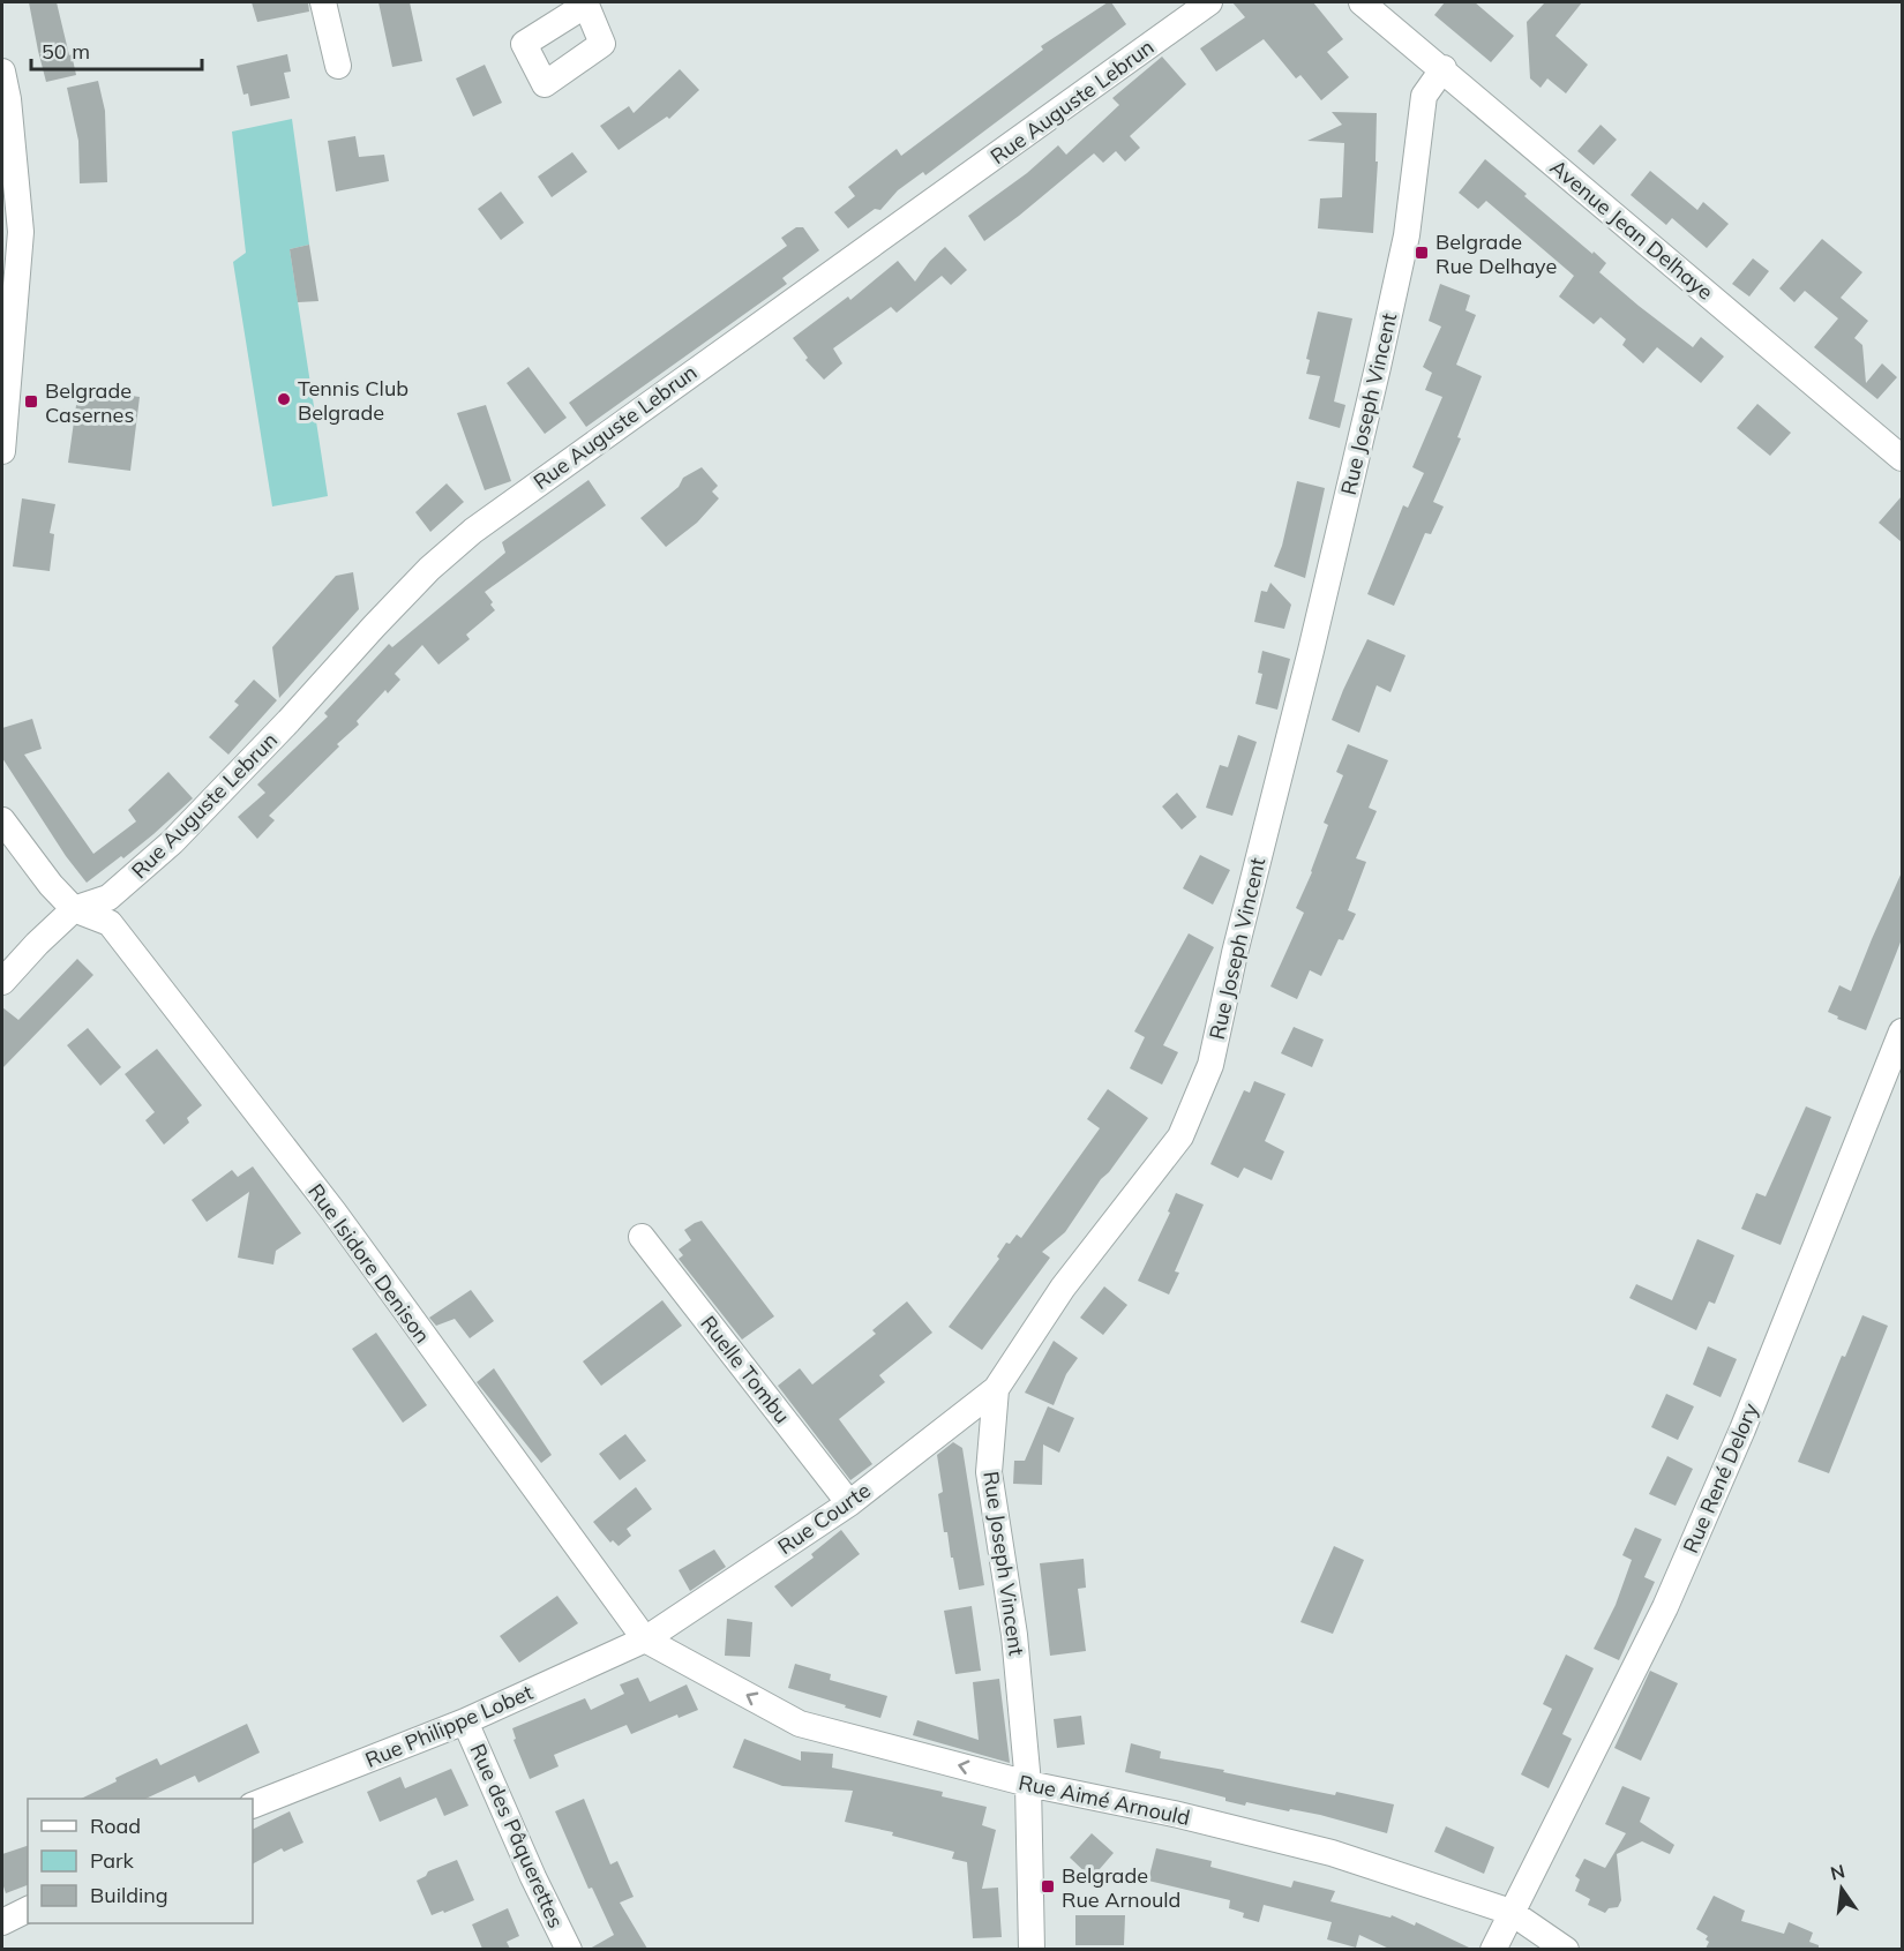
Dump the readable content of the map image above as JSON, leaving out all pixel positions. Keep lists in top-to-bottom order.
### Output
{
  "streets": {
    "street": [
      "Rue Auguste Lebrun",
      "Avenue Jean Delhaye",
      "Rue Joseph Vincent",
      "Rue Isidore Denison",
      "Ruelle Tombu",
      "Rue René Delory",
      "Rue Courte",
      "Rue Philippe Lobet",
      "Rue Aimé Arnould",
      "Rue des Pâquerettes"
    ]
  },
  "crossings": [
    ["Rue Auguste Lebrun", "Rue Isidore Denison"],
    ["Avenue Jean Delhaye", "Rue Joseph Vincent"],
    ["Rue Joseph Vincent", "Rue Courte"],
    ["Rue Joseph Vincent", "Rue Aimé Arnould"],
    ["Rue Isidore Denison", "Rue Courte"],
    ["Rue Isidore Denison", "Rue Philippe Lobet"],
    ["Rue Isidore Denison", "Rue Aimé Arnould"],
    ["Ruelle Tombu", "Rue Courte"],
    ["Rue René Delory", "Rue Aimé Arnould"],
    ["Rue Courte", "Rue Philippe Lobet"],
    ["Rue Courte", "Rue Aimé Arnould"],
    ["Rue Philippe Lobet", "Rue Aimé Arnould"],
    ["Rue Philippe Lobet", "Rue des Pâquerettes"]
  ],
  "one_way": ["Rue Aimé Arnould"],
  "places": {
    "transit": ["Belgrade Rue Delhaye", "Belgrade Casernes", "Belgrade Rue Arnould"],
    "other": ["Tennis Club Belgrade"]
  },
  "legend": ["Road", "Park", "Building"],
  "scale_bar": "50 m",
  "north": "top"
}
